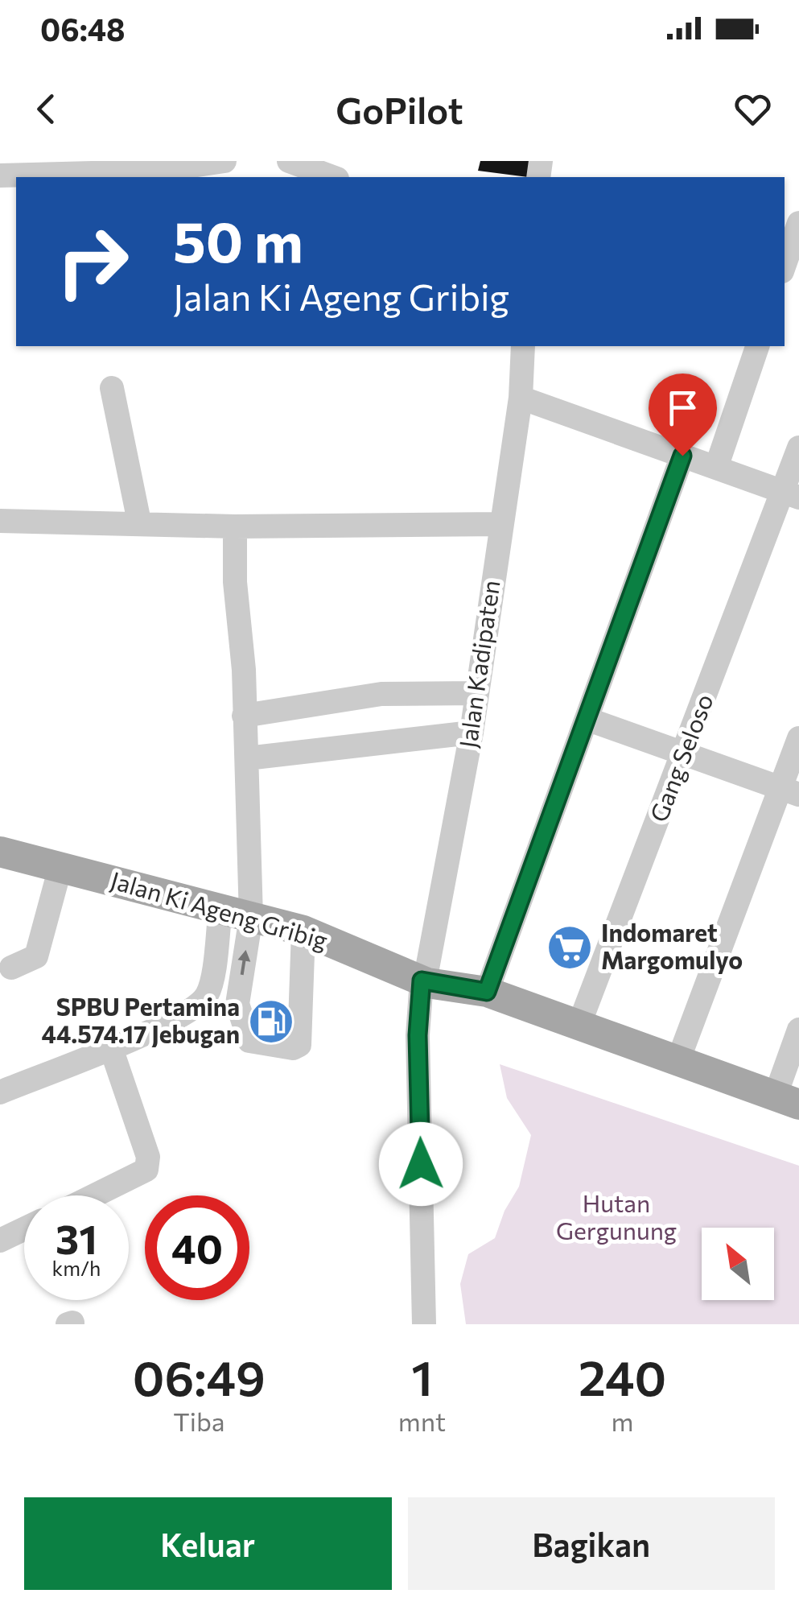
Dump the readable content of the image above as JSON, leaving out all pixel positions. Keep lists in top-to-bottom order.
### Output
{
  "streets": {
    "main road": ["Jalan Ki Ageng Gribig"],
    "street": ["Jalan Kadipaten", "Gang Seloso"]
  },
  "crossings": [
    ["Jalan Kadipaten", "Jalan Ki Ageng Gribig"],
    ["Gang Seloso", "Jalan Ki Ageng Gribig"]
  ],
  "parks": ["Hutan Gergunung"],
  "places": {
    "supermarket": ["Indomaret Margomulyo"],
    "fuel station": ["SPBU Pertamina 44.574.17 Jebugan"]
  },
  "north": "top left",
  "page": {
    "status": "06:48",
    "header": "GoPilot",
    "turn": ["50 m", "Jalan Ki Ageng Gribig"],
    "speed": "31 km/h",
    "limit": "40",
    "eta": [
      "06:49",
      "Tiba",
      "1",
      "mnt",
      "240",
      "m"
    ],
    "buttons": ["Keluar", "Bagikan"]
  }
}
